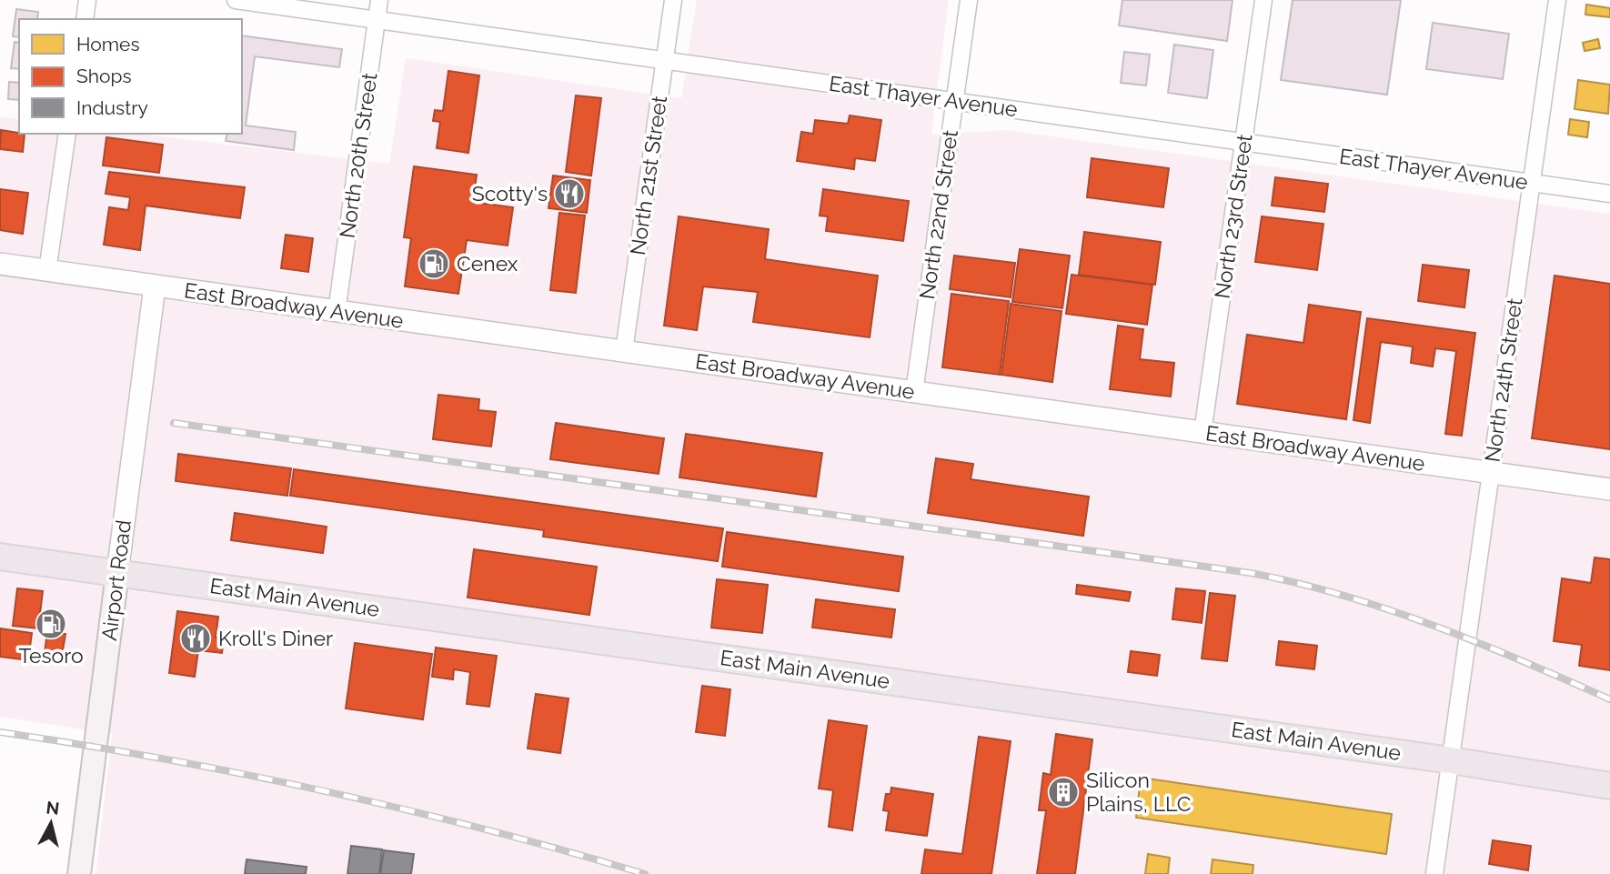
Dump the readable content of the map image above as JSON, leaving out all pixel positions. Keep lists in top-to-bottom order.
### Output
{
  "streets": {
    "main road": ["Airport Road", "East Main Avenue"],
    "street": [
      "East Thayer Avenue",
      "North 20th Street",
      "North 21st Street",
      "North 22nd Street",
      "North 23rd Street",
      "East Broadway Avenue",
      "North 24th Street"
    ]
  },
  "crossings": [
    ["East Thayer Avenue", "North 20th Street"],
    ["East Thayer Avenue", "North 21st Street"],
    ["East Thayer Avenue", "North 22nd Street"],
    ["East Thayer Avenue", "North 23rd Street"],
    ["East Thayer Avenue", "North 24th Street"],
    ["North 20th Street", "East Broadway Avenue"],
    ["North 21st Street", "East Broadway Avenue"],
    ["North 22nd Street", "East Broadway Avenue"],
    ["North 23rd Street", "East Broadway Avenue"],
    ["East Broadway Avenue", "North 24th Street"],
    ["East Broadway Avenue", "Airport Road"],
    ["North 24th Street", "East Main Avenue"],
    ["Airport Road", "East Main Avenue"]
  ],
  "places": {
    "restaurant": ["Scotty's", "Kroll's Diner"],
    "fuel station": ["Cenex", "Tesoro"],
    "building": ["Silicon Plains, LLC"]
  },
  "legend": ["Homes", "Shops", "Industry"],
  "north": "top"
}
